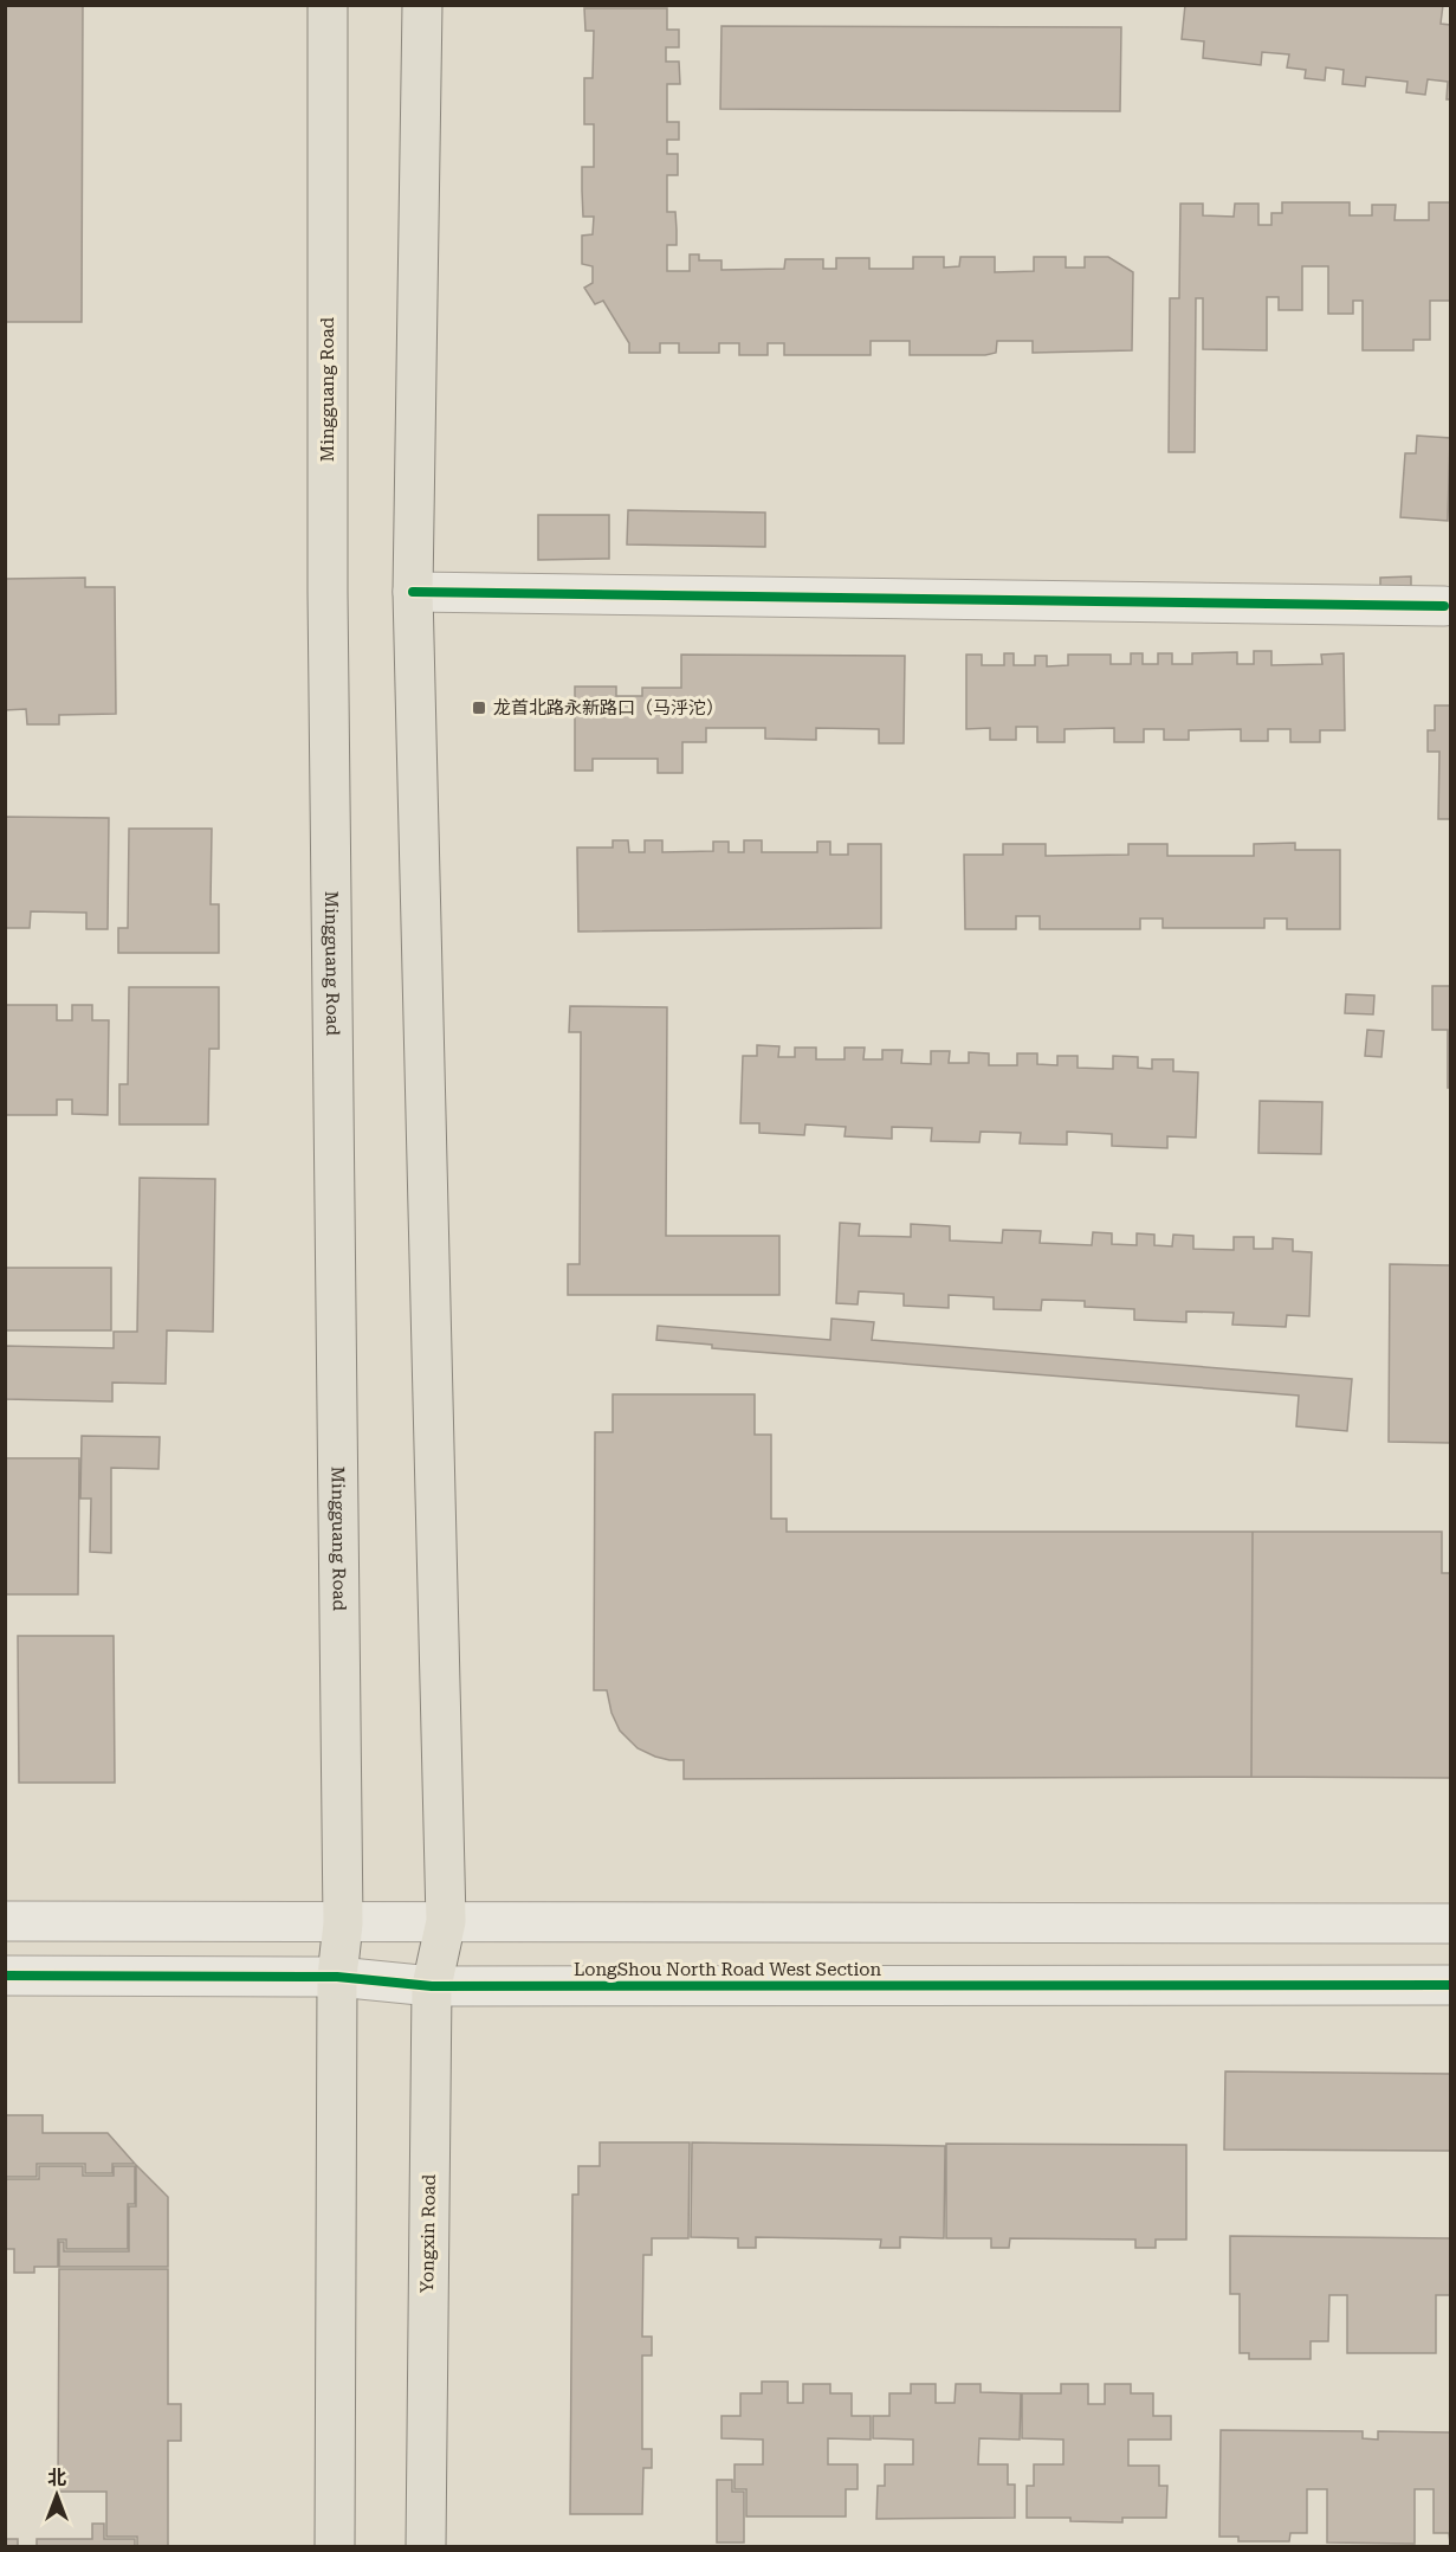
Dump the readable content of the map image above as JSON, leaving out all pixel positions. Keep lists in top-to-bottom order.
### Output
{
  "streets": {
    "main road": ["Mingguang Road", "Yongxin Road"],
    "street": ["LongShou North Road West Section"]
  },
  "crossings": [
    ["LongShou North Road West Section", "Yongxin Road"]
  ],
  "places": {
    "transit": ["龙首北路永新路口（马泘沱）"]
  },
  "north": "top"
}
